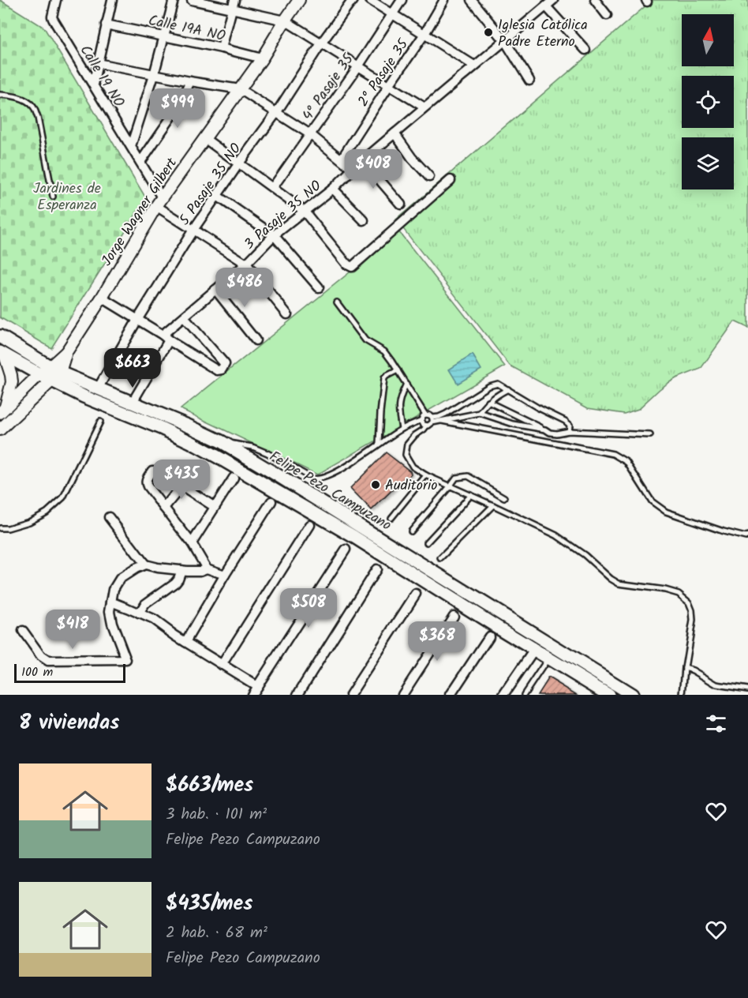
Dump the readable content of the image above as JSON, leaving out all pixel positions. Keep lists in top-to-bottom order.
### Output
{
  "streets": {
    "main road": ["Felipe Pezo Campuzano"],
    "street": [
      "Calle 19A NO",
      "2° Pasaje 35",
      "Calle 19 NO",
      "4° Pasaje 35",
      "5 Pasaje 35 NO",
      "Jorge Wagner Gilbert",
      "3 Pasaje 35 NO"
    ]
  },
  "crossings": [
    ["Calle 19A NO", "Jorge Wagner Gilbert"],
    ["Calle 19 NO", "5 Pasaje 35 NO"],
    ["Calle 19 NO", "Jorge Wagner Gilbert"],
    ["Calle 19 NO", "3 Pasaje 35 NO"],
    ["5 Pasaje 35 NO", "Felipe Pezo Campuzano"],
    ["Jorge Wagner Gilbert", "Felipe Pezo Campuzano"]
  ],
  "parks": ["Jardines de Esperanza"],
  "places": ["Iglesia Católica Padre Eterno", "Auditorio"],
  "scale_bar": "100 m",
  "north": "top",
  "page": {
    "price": [
      "$999",
      "$408",
      "$486",
      "$663",
      "$435",
      "$508",
      "$418",
      "$368"
    ],
    "scale": "100 m",
    "heading": "8 viviendas",
    "list": [
      {
        "name": "$663/mes",
        "note": "3 hab. · 101 m² · Felipe Pezo Campuzano"
      },
      {
        "name": "$435/mes",
        "note": "2 hab. · 68 m² · Felipe Pezo Campuzano"
      }
    ]
  }
}
